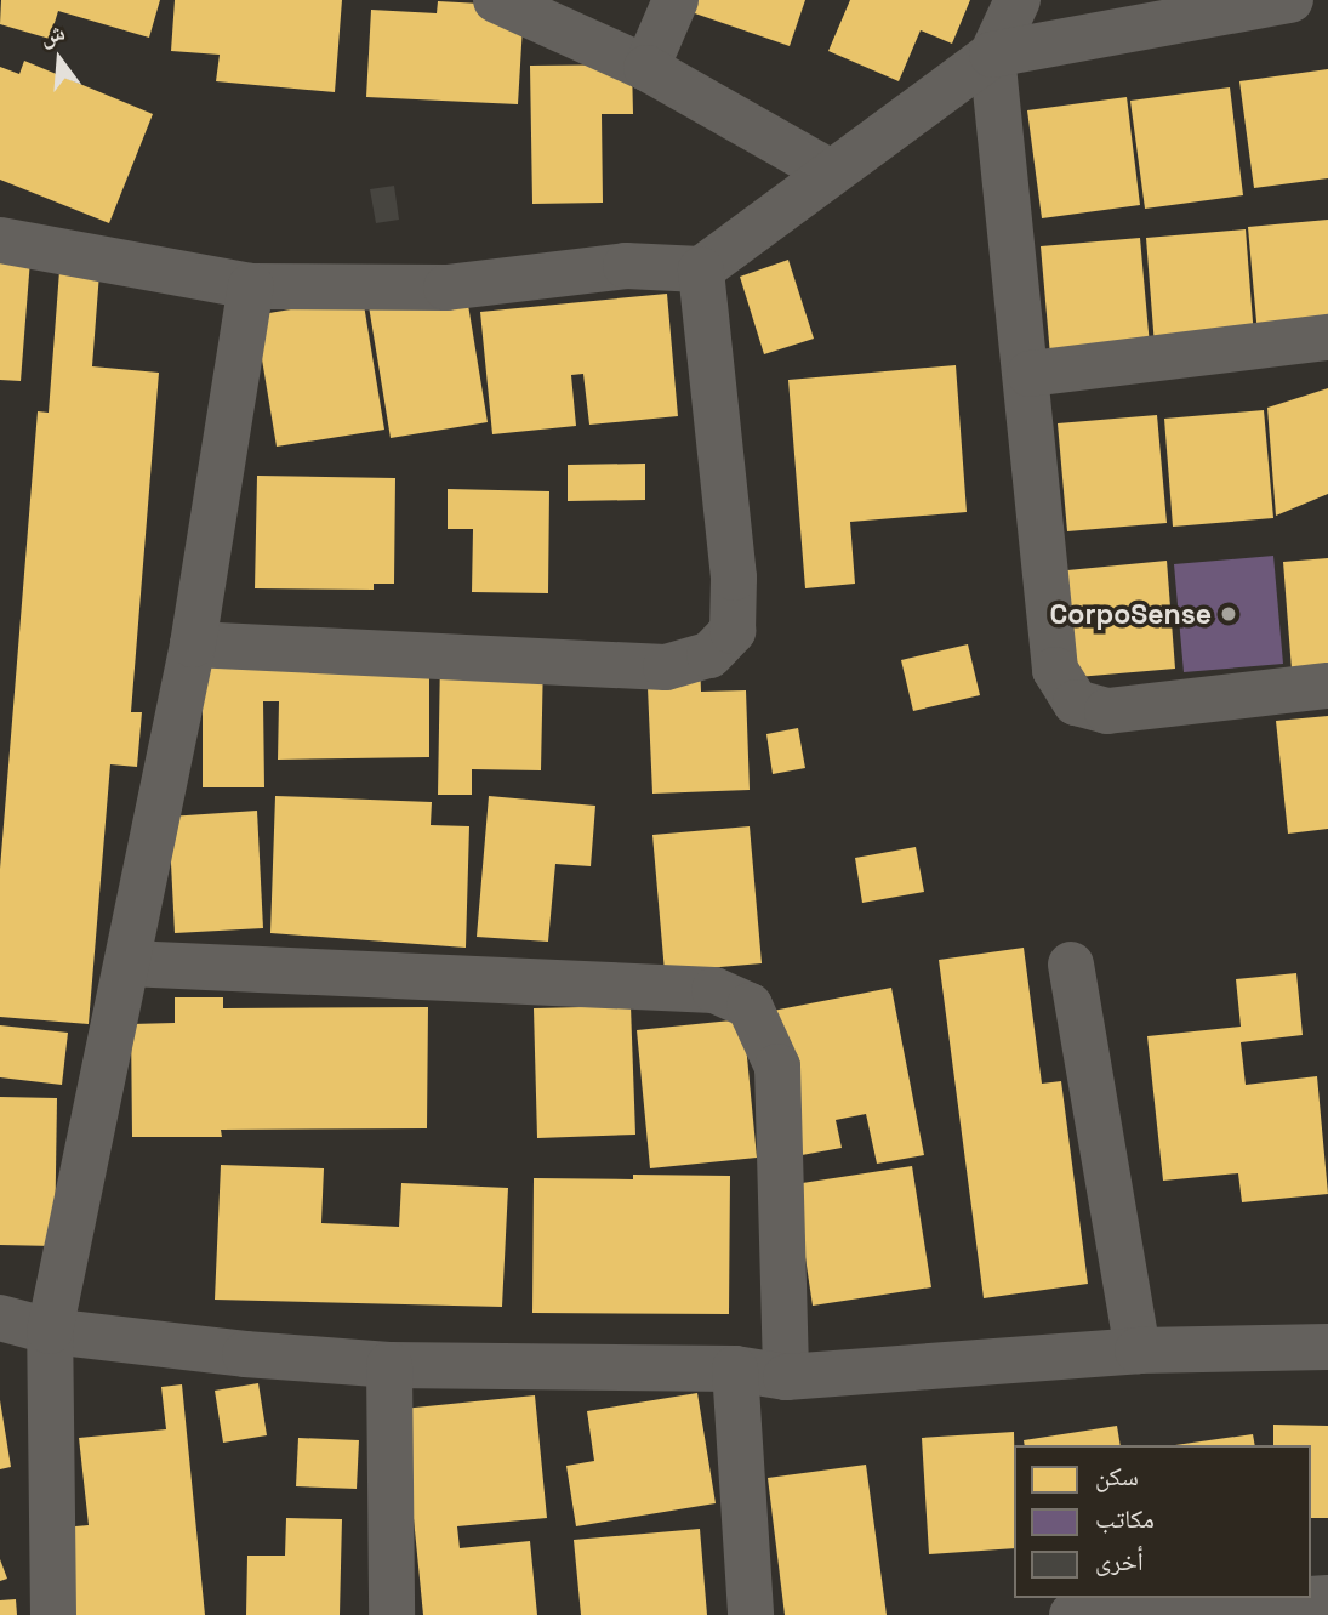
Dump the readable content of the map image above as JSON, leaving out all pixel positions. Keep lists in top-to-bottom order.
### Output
{
  "places": ["CorpoSense"],
  "legend": ["سكن", "مكاتب", "أخرى"],
  "north": "top"
}
